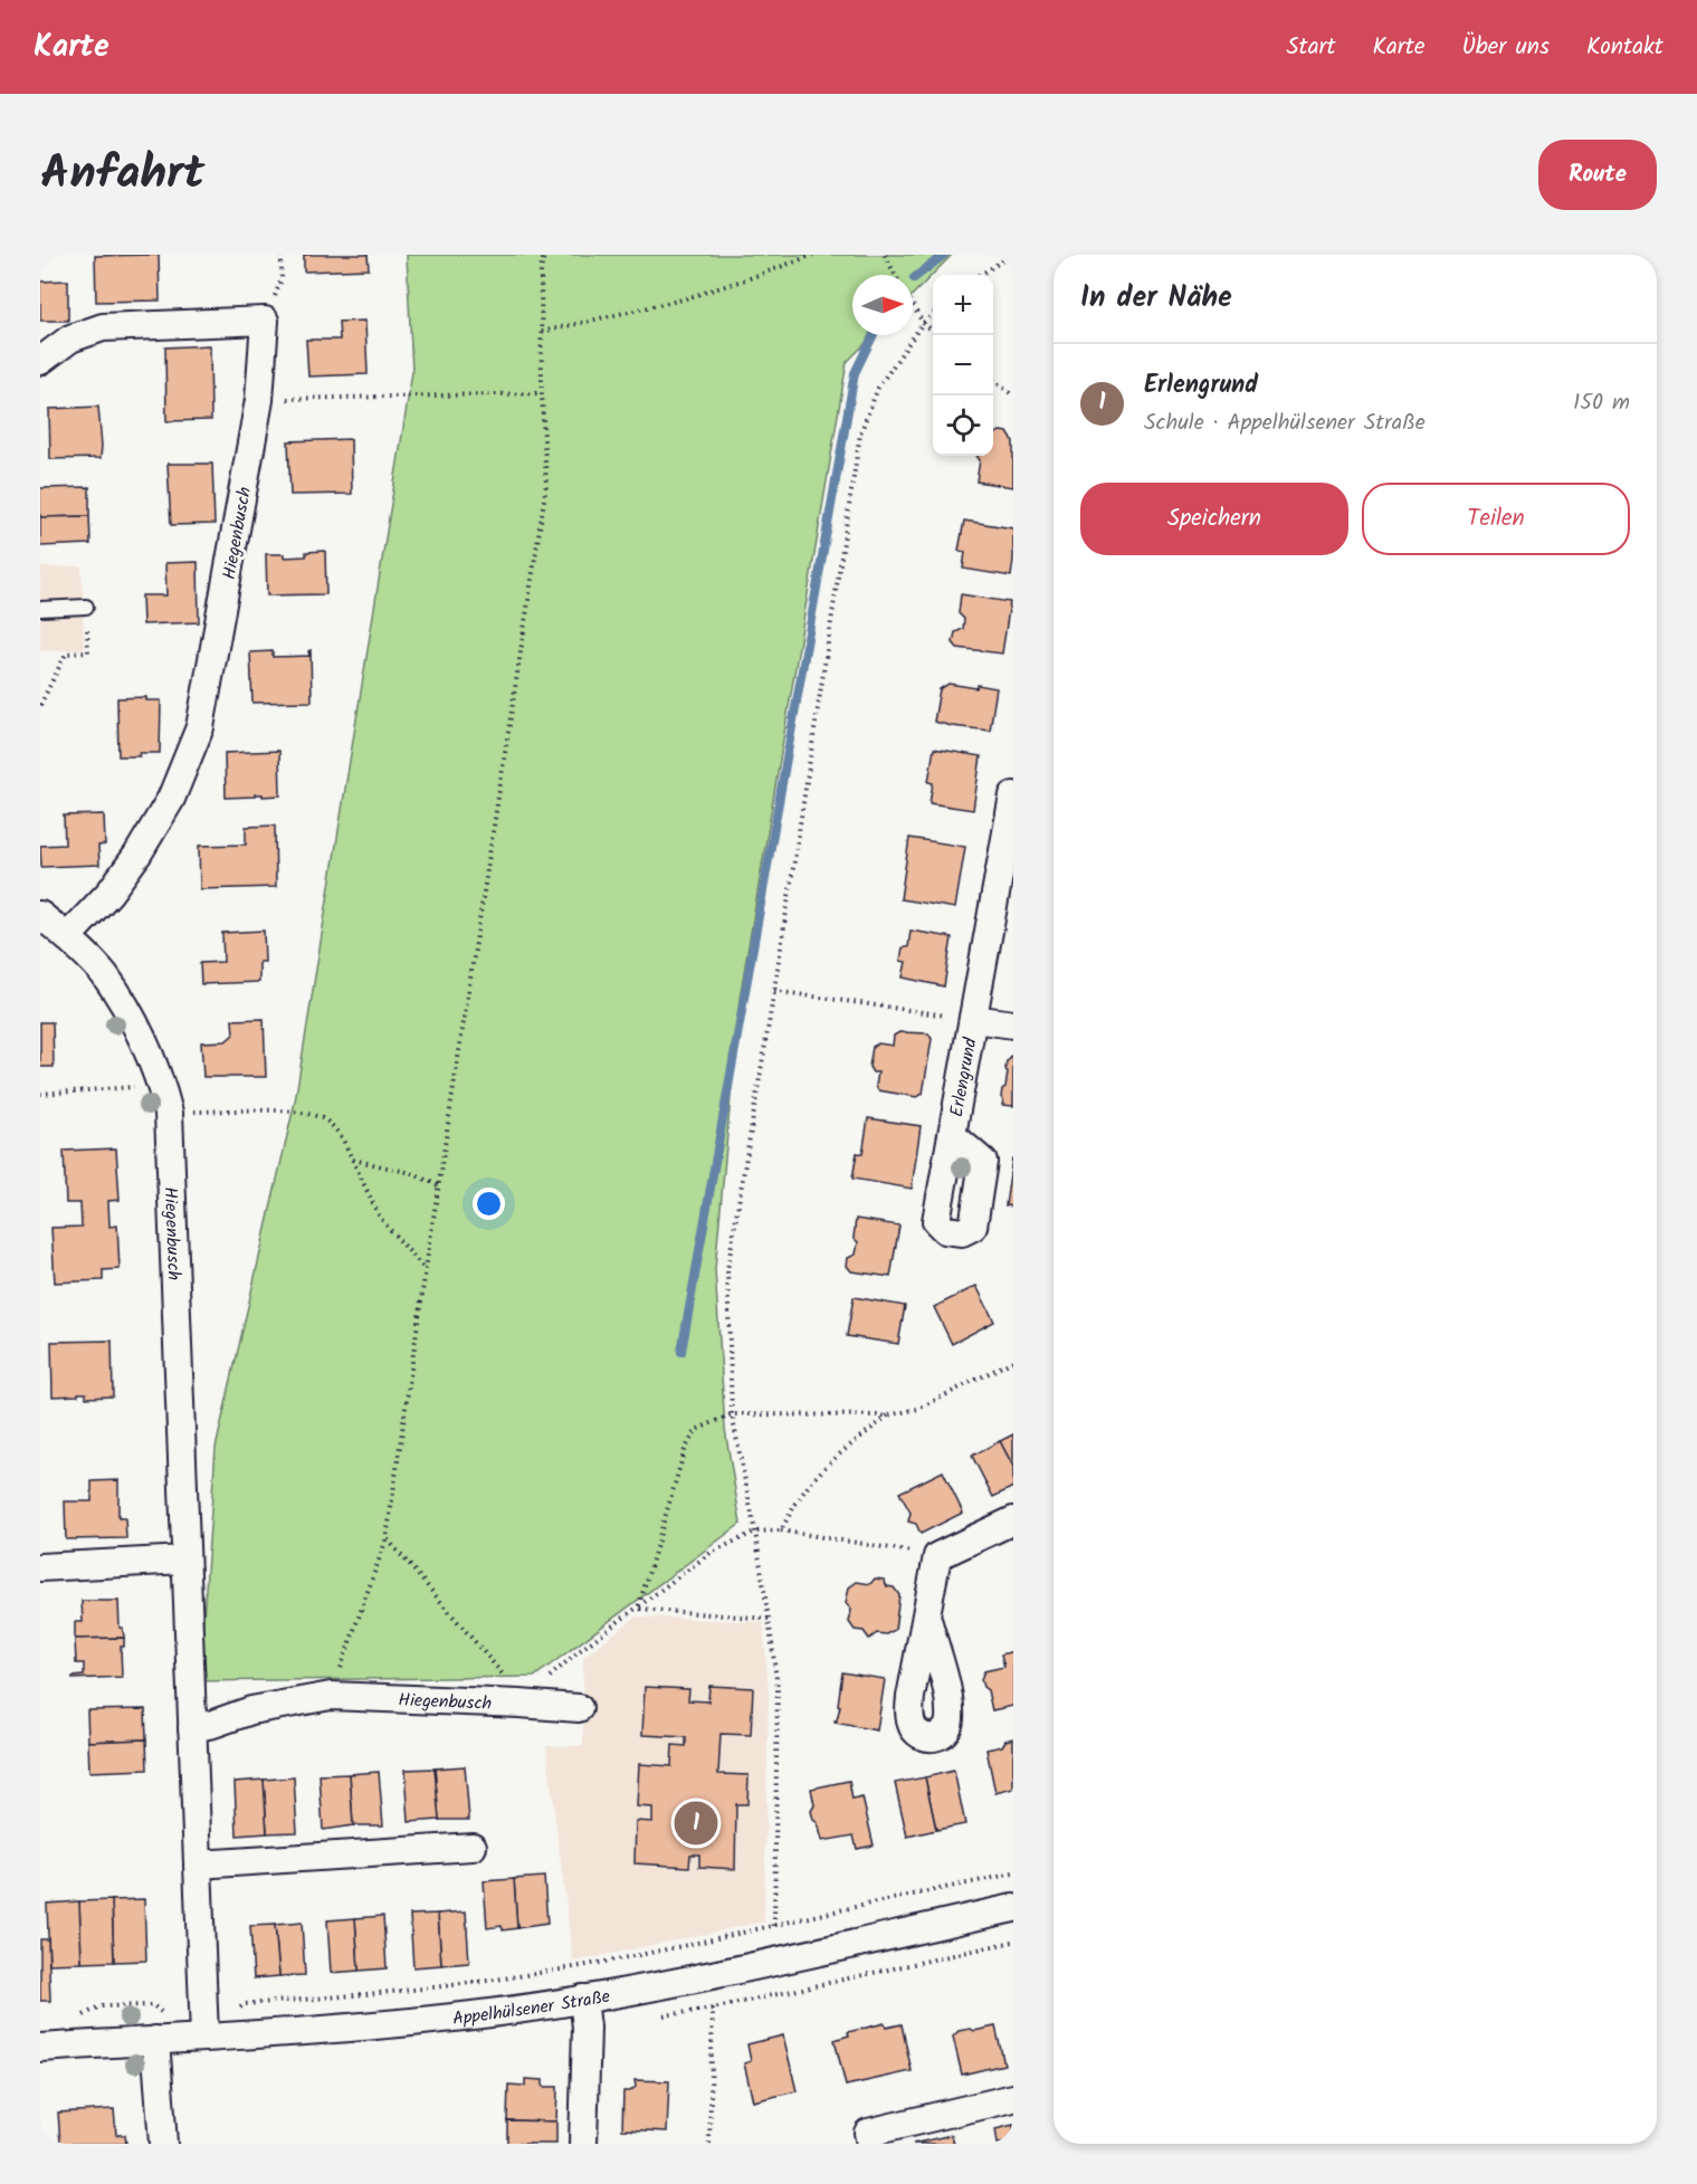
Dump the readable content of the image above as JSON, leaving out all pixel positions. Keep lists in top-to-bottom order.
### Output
{
  "streets": {
    "street": ["Hiegenbusch", "Erlengrund", "Appelhülsener Straße"]
  },
  "crossings": [
    ["Hiegenbusch", "Appelhülsener Straße"]
  ],
  "north": "right",
  "page": {
    "header": "Karte",
    "nav": [
      "Start",
      "Karte",
      "Über uns",
      "Kontakt"
    ],
    "title": "Anfahrt",
    "buttons": [
      "Route",
      ["Speichern", "Teilen"]
    ],
    "heading": "In der Nähe",
    "map_buttons": ["+", "−"],
    "list": [
      {
        "mark": "1",
        "name": "Erlengrund",
        "note": "Schule · Appelhülsener Straße",
        "value": "150 m"
      }
    ],
    "pins": "1"
  }
}
